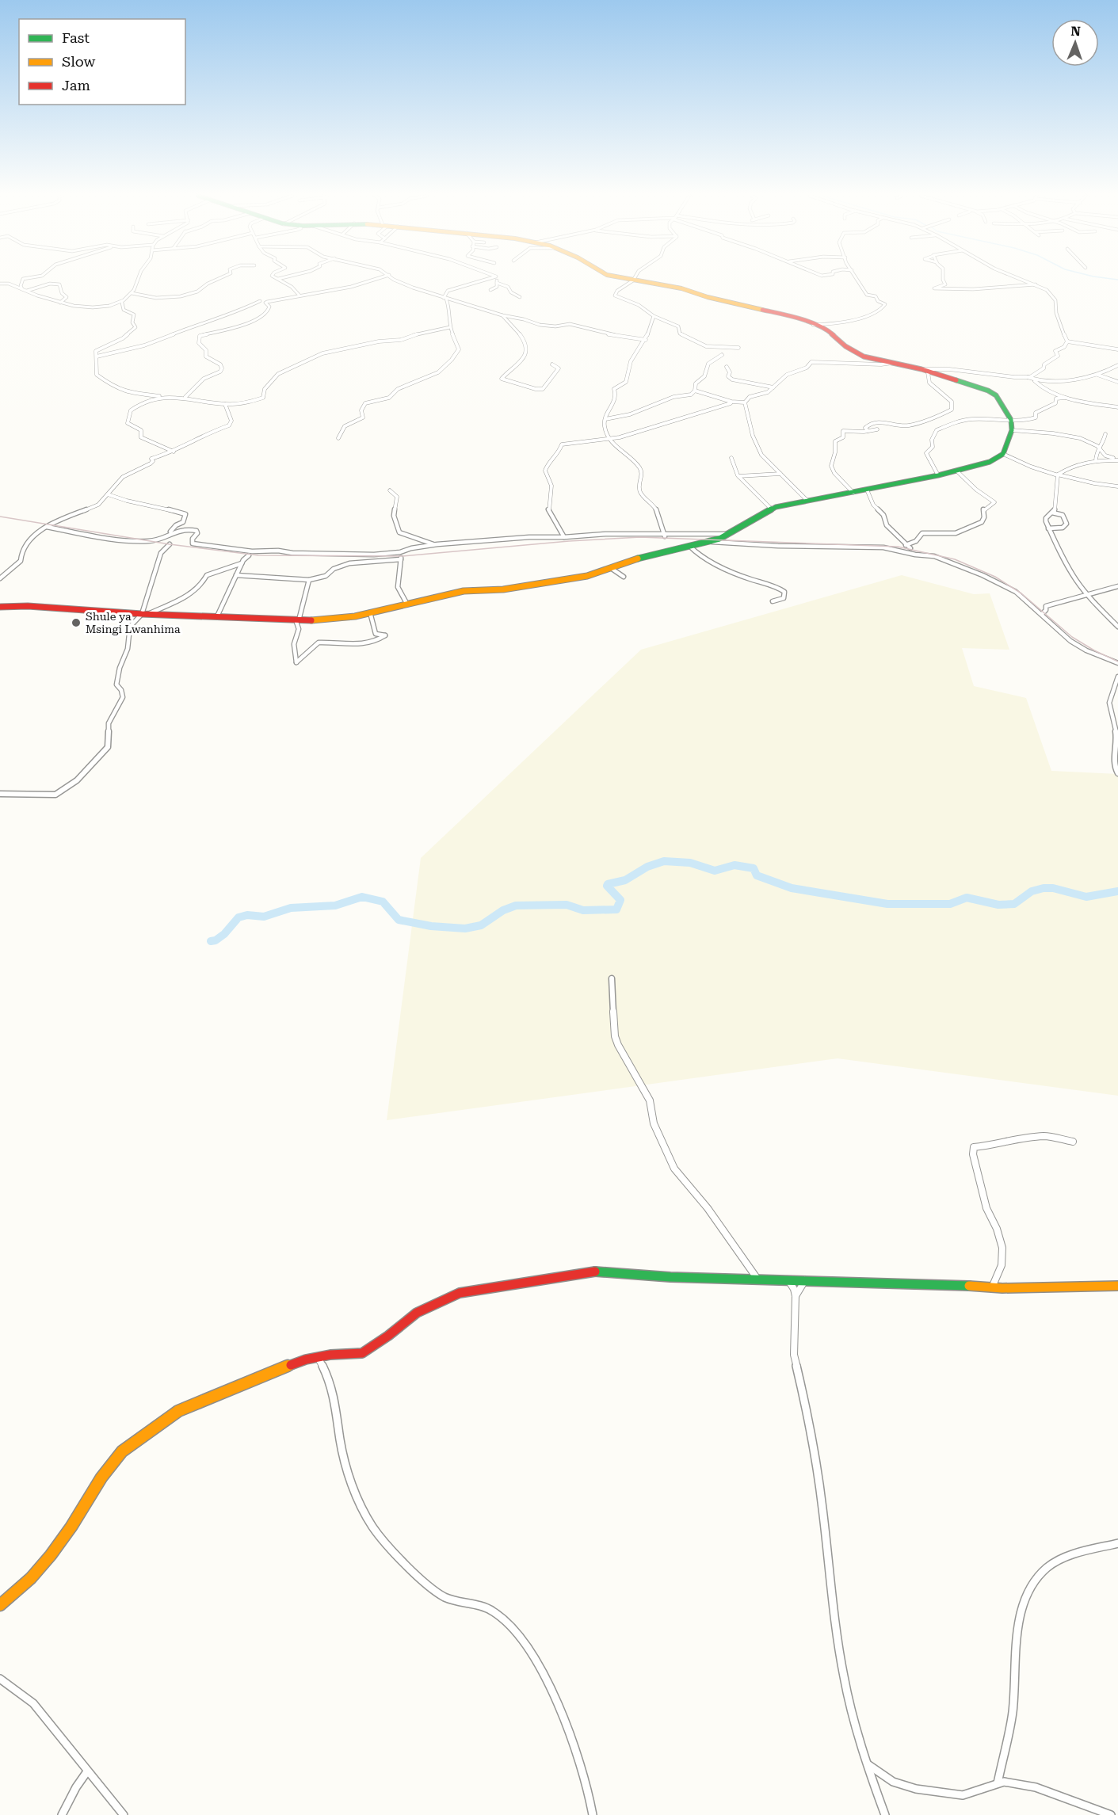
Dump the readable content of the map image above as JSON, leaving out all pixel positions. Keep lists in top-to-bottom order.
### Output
{
  "places": ["Shule ya Msingi Lwanhima"],
  "legend": ["Fast", "Slow", "Jam"],
  "north": "top"
}
